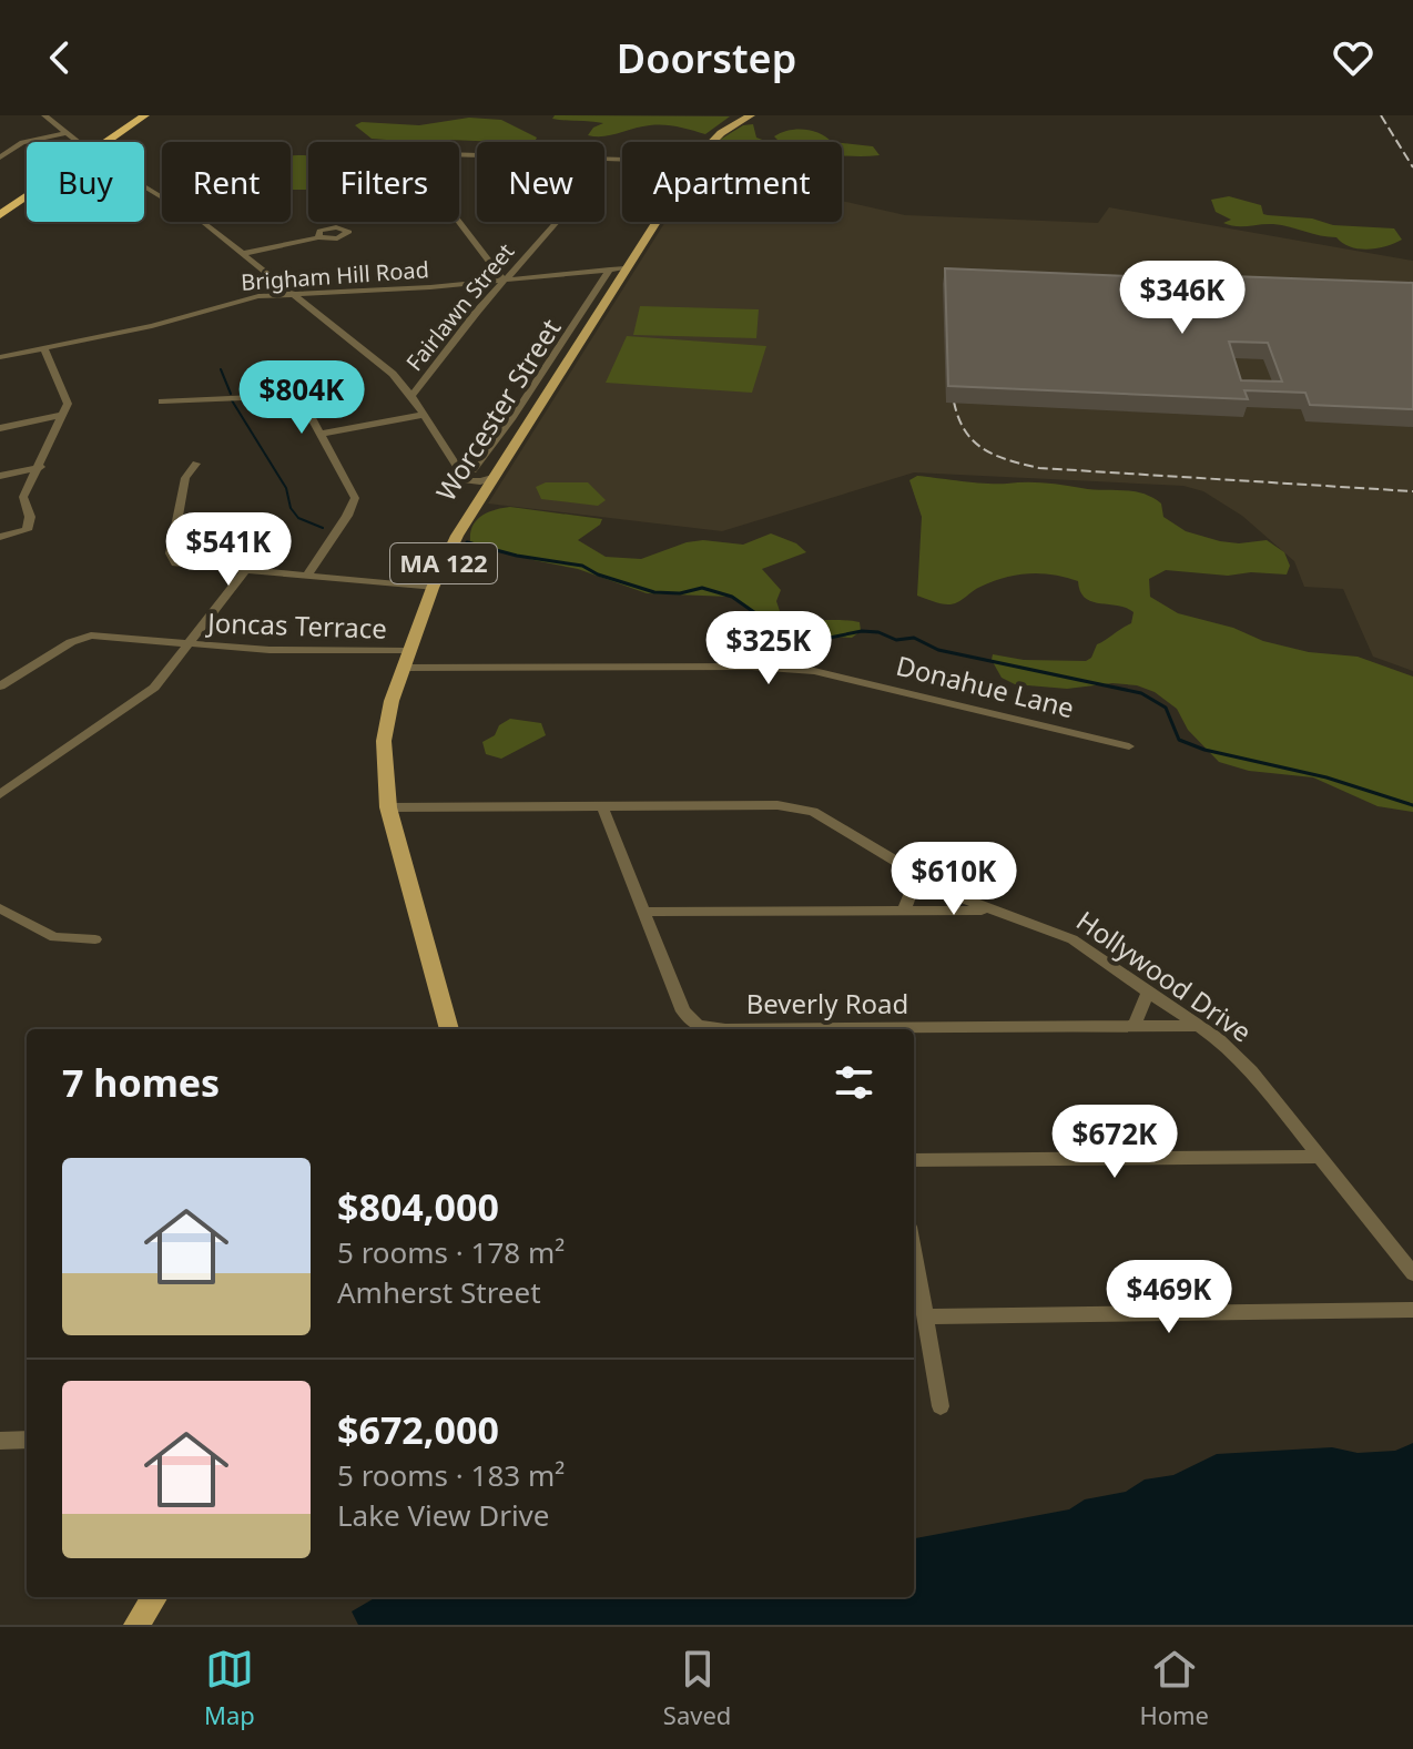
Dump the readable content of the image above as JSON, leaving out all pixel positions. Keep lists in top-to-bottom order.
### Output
{
  "streets": {
    "main road": ["Worcester Street", "MA 122"],
    "street": [
      "Brigham Hill Road",
      "Fairlawn Street",
      "Joncas Terrace",
      "Donahue Lane",
      "Hollywood Drive",
      "Beverly Road"
    ]
  },
  "crossings": [
    ["Brigham Hill Road", "Fairlawn Street"],
    ["Brigham Hill Road", "Worcester Street"],
    ["Worcester Street", "Joncas Terrace"],
    ["Worcester Street", "Donahue Lane"],
    ["Worcester Street", "Hollywood Drive"],
    ["Hollywood Drive", "Beverly Road"]
  ],
  "page": {
    "header": "Doorstep",
    "chip": [
      "Buy",
      "Rent",
      "Filters",
      "New",
      "Apartment"
    ],
    "price": [
      "$346K",
      "$804K",
      "$541K",
      "$325K",
      "$610K",
      "$672K",
      "$469K"
    ],
    "heading": "7 homes",
    "list": [
      {
        "name": "$804,000",
        "note": "5 rooms · 178 m² · Amherst Street"
      },
      {
        "name": "$672,000",
        "note": "5 rooms · 183 m² · Lake View Drive"
      }
    ],
    "tabs": ["Map", "Saved", "Home"]
  }
}
